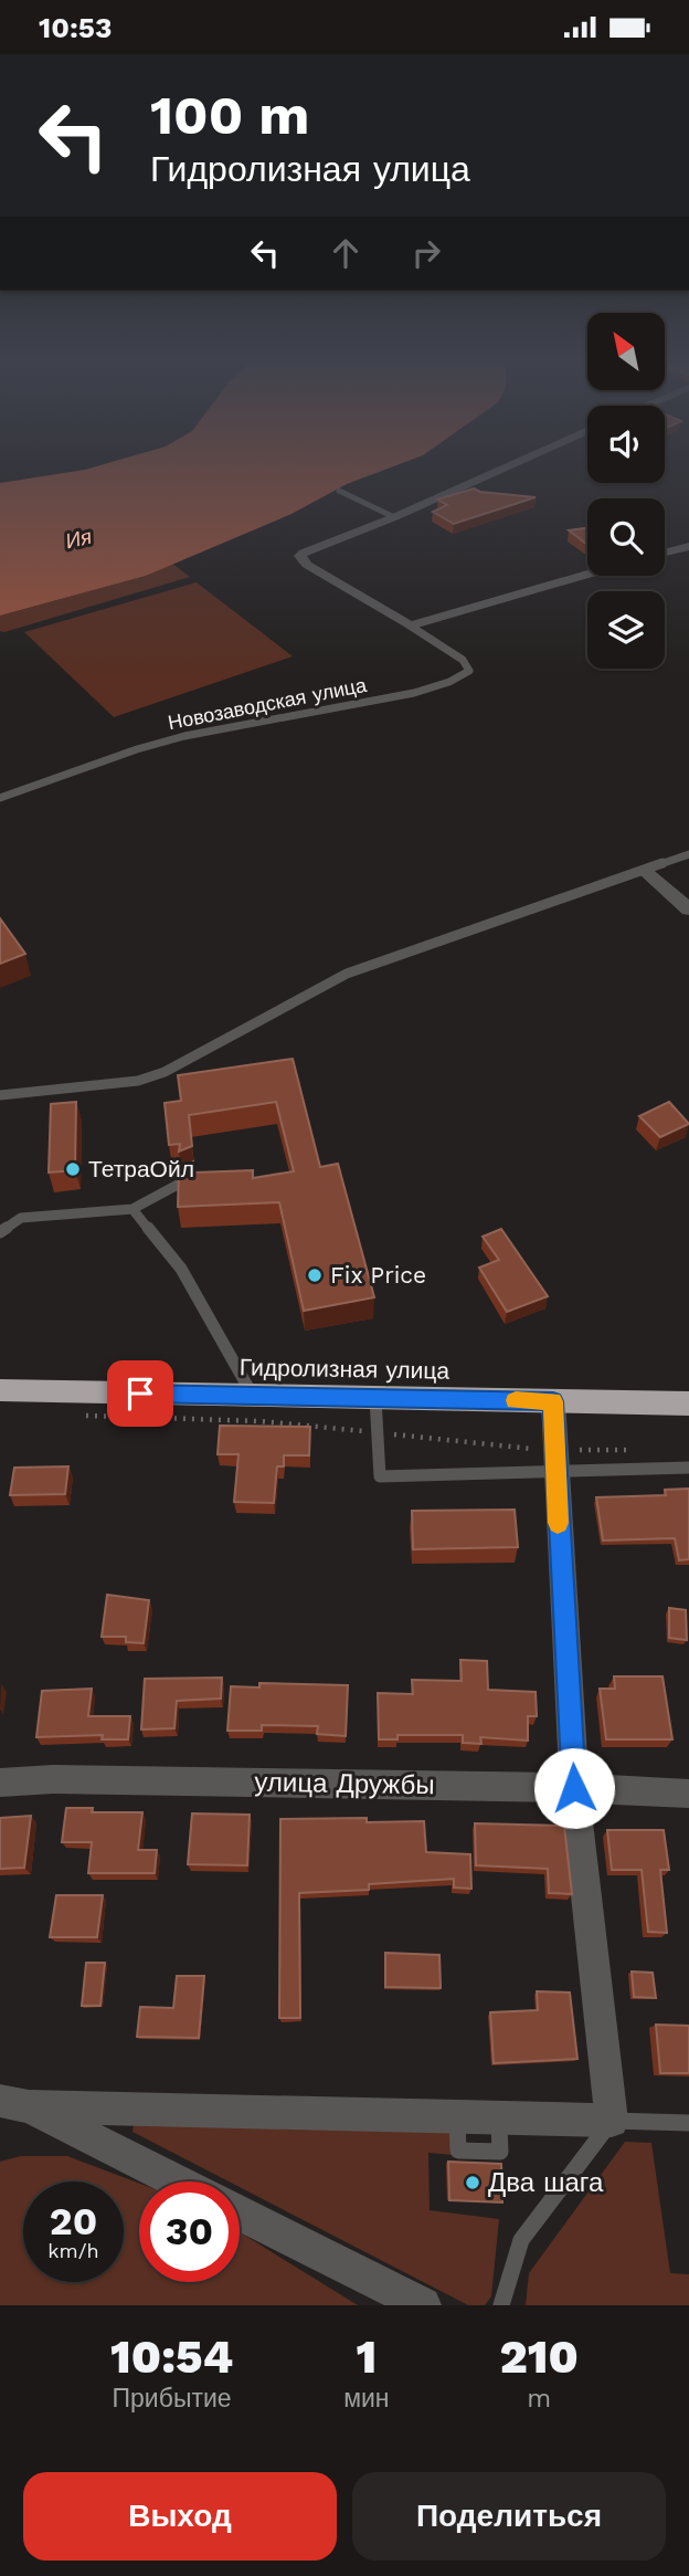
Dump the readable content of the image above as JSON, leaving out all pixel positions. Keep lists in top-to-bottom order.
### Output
{
  "streets": {
    "highway": ["Гидролизная улица"],
    "street": ["улица Дружбы"],
    "lane": ["Новозаводская улица"]
  },
  "water": ["Ия"],
  "places": ["ТетраОйл", "Fix Price", "Два шага"],
  "north": "top left",
  "page": {
    "status": "10:53",
    "turn": ["100 m", "Гидролизная улица"],
    "speed": "20 km/h",
    "limit": "30",
    "eta": [
      "10:54",
      "Прибытие",
      "1",
      "мин",
      "210",
      "m"
    ],
    "buttons": ["Выход", "Поделиться"]
  }
}
